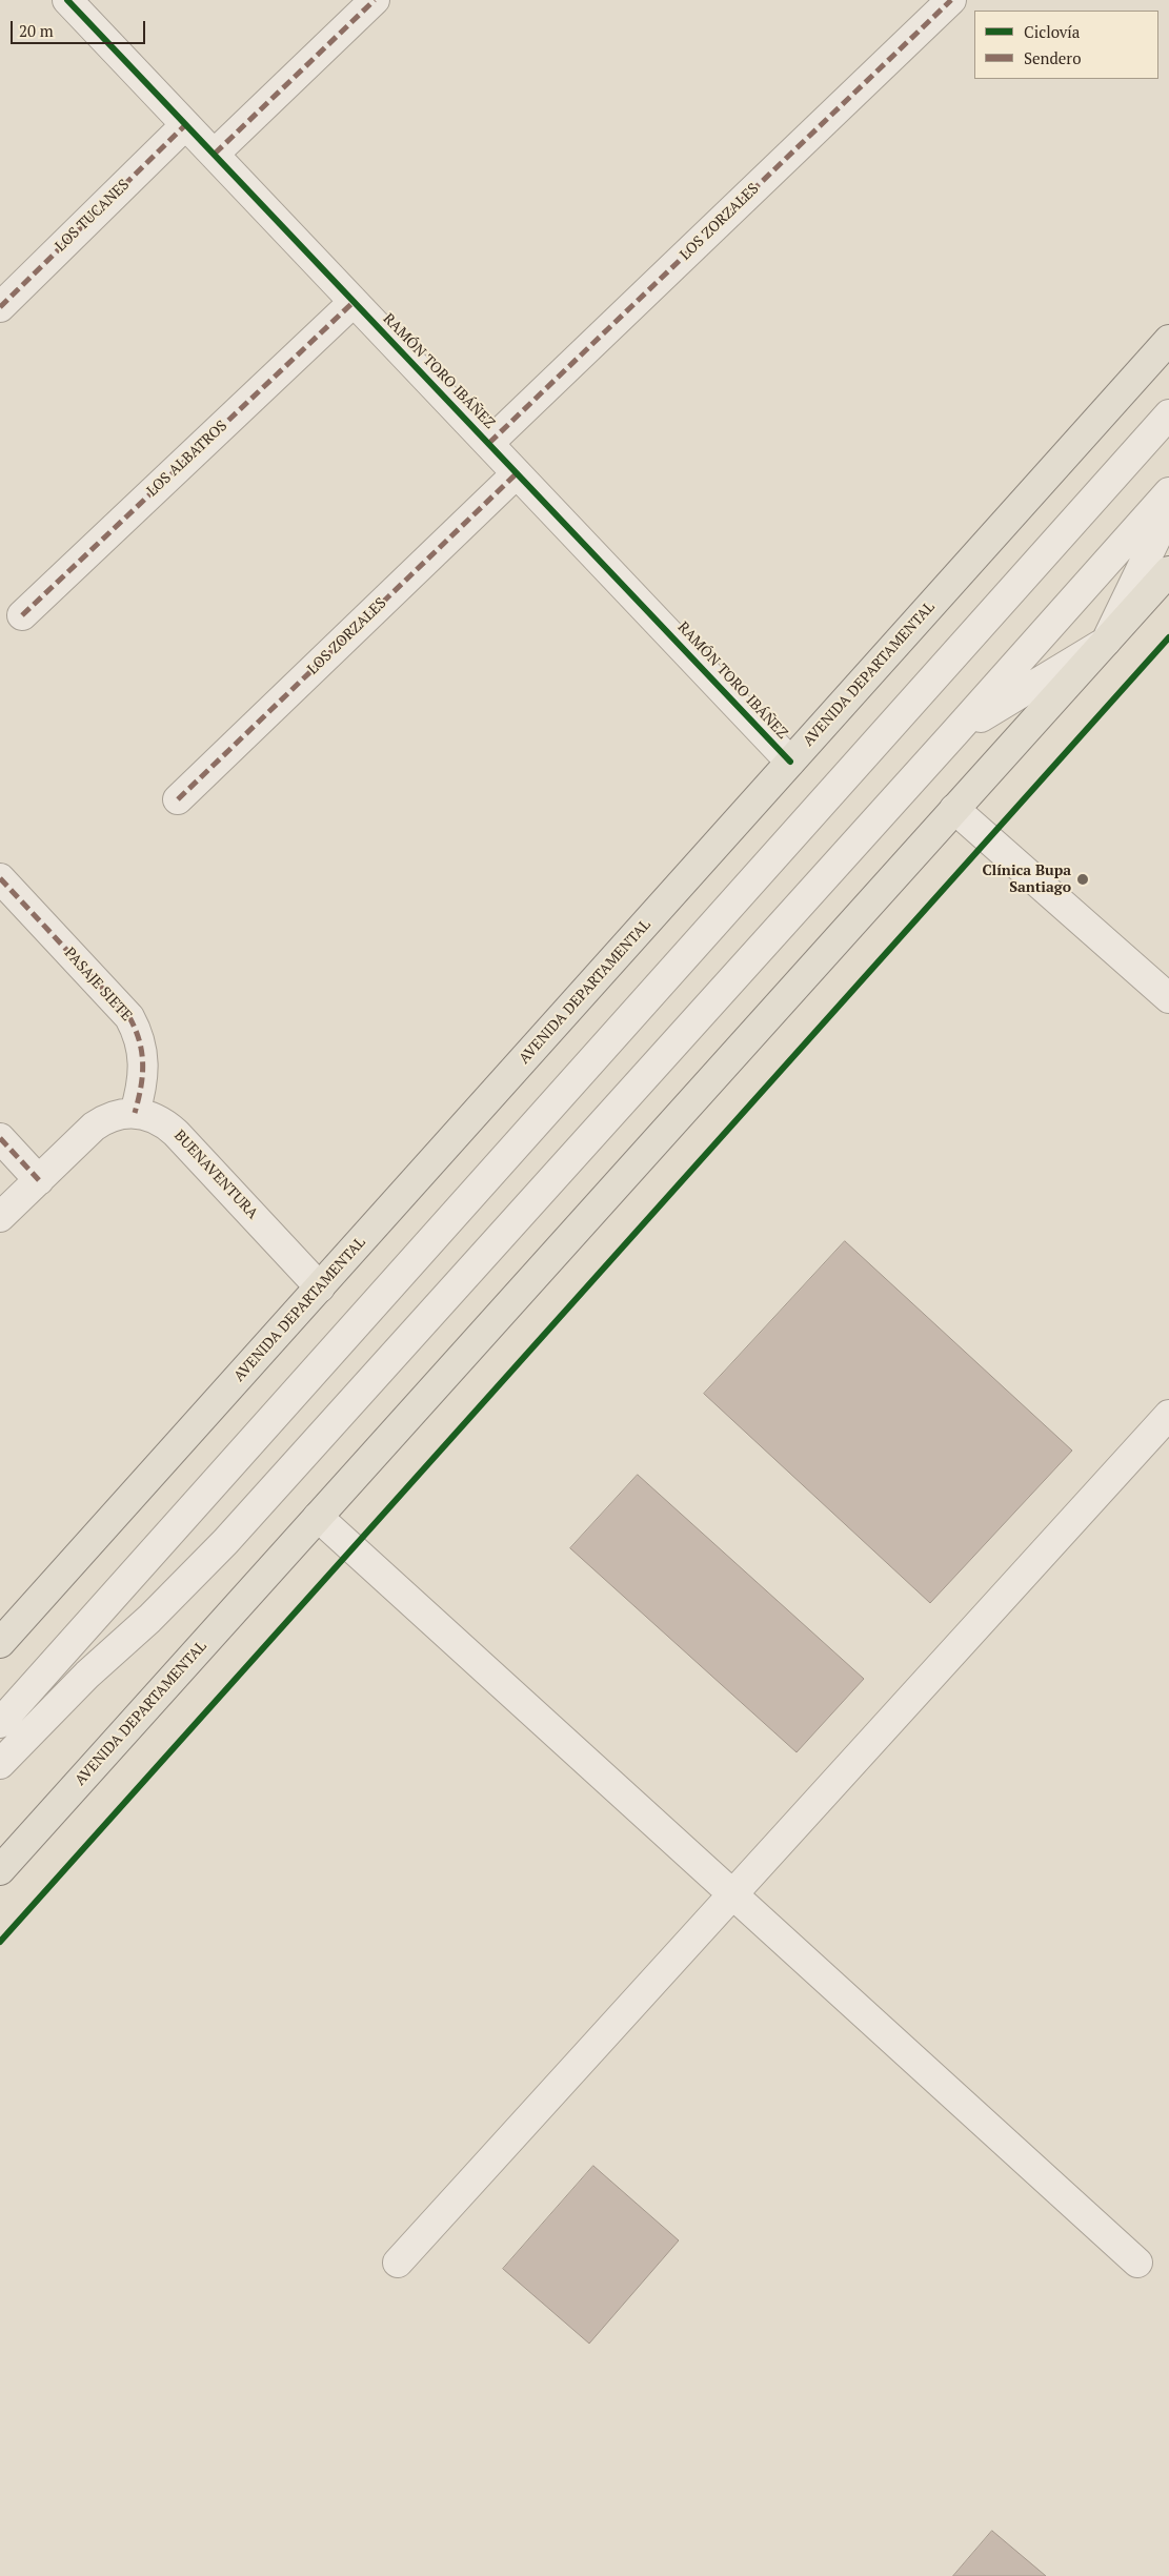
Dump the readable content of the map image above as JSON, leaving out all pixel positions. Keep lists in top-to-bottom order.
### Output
{
  "streets": {
    "main road": ["AVENIDA DEPARTAMENTAL"],
    "street": [
      "LOS TUCANES",
      "LOS ZORZALES",
      "RAMÓN TORO IBÁÑEZ",
      "LOS ALBATROS",
      "PASAJE SIETE",
      "BUENAVENTURA"
    ]
  },
  "crossings": [
    ["LOS TUCANES", "RAMÓN TORO IBÁÑEZ"],
    ["LOS ZORZALES", "RAMÓN TORO IBÁÑEZ"],
    ["RAMÓN TORO IBÁÑEZ", "LOS ALBATROS"],
    ["RAMÓN TORO IBÁÑEZ", "AVENIDA DEPARTAMENTAL"],
    ["AVENIDA DEPARTAMENTAL", "BUENAVENTURA"],
    ["PASAJE SIETE", "BUENAVENTURA"]
  ],
  "places": ["Clínica Bupa Santiago"],
  "legend": ["Ciclovía", "Sendero"],
  "scale_bar": "20 m"
}
